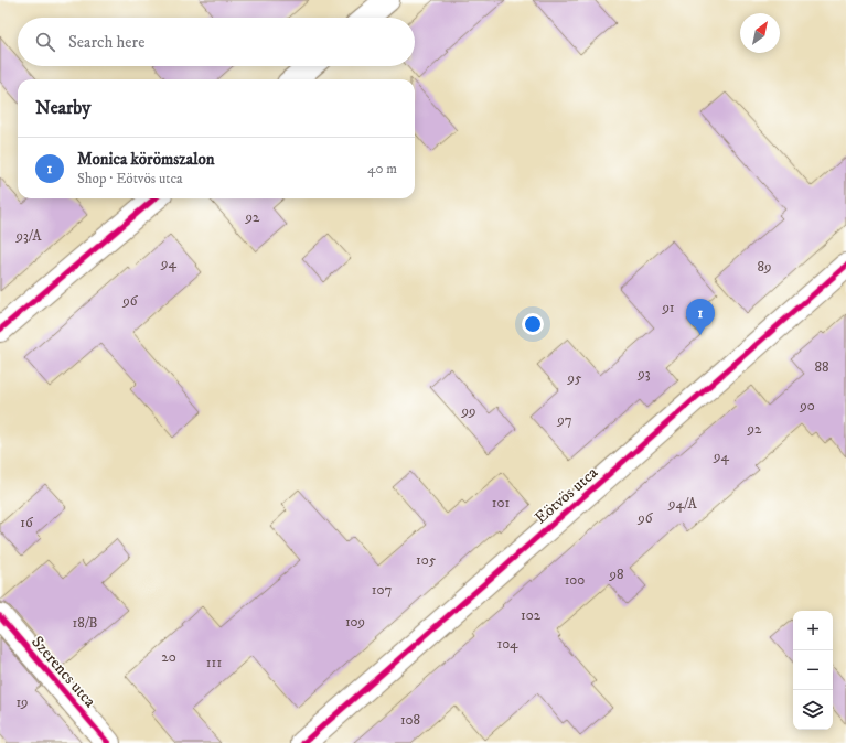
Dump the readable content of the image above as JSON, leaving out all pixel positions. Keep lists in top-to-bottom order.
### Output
{
  "streets": {
    "street": ["Eötvös utca", "Szerencs utca"]
  },
  "house_numbers": [
    "92",
    "93/A",
    "94",
    "89",
    "96",
    "91",
    "88",
    "93",
    "95",
    "90",
    "99",
    "97",
    "92",
    "94",
    "101",
    "94/A",
    "96",
    "16",
    "105",
    "98",
    "100",
    "107",
    "102",
    "109",
    "18/B",
    "104",
    "20",
    "111",
    "19",
    "108"
  ],
  "north": "top right",
  "page": {
    "search": "Search here",
    "heading": "Nearby",
    "list": [
      {
        "mark": "1",
        "name": "Monica körömszalon",
        "note": "Shop · Eötvös utca",
        "value": "40 m"
      }
    ],
    "pins": "1",
    "map_buttons": ["+", "−"]
  }
}
